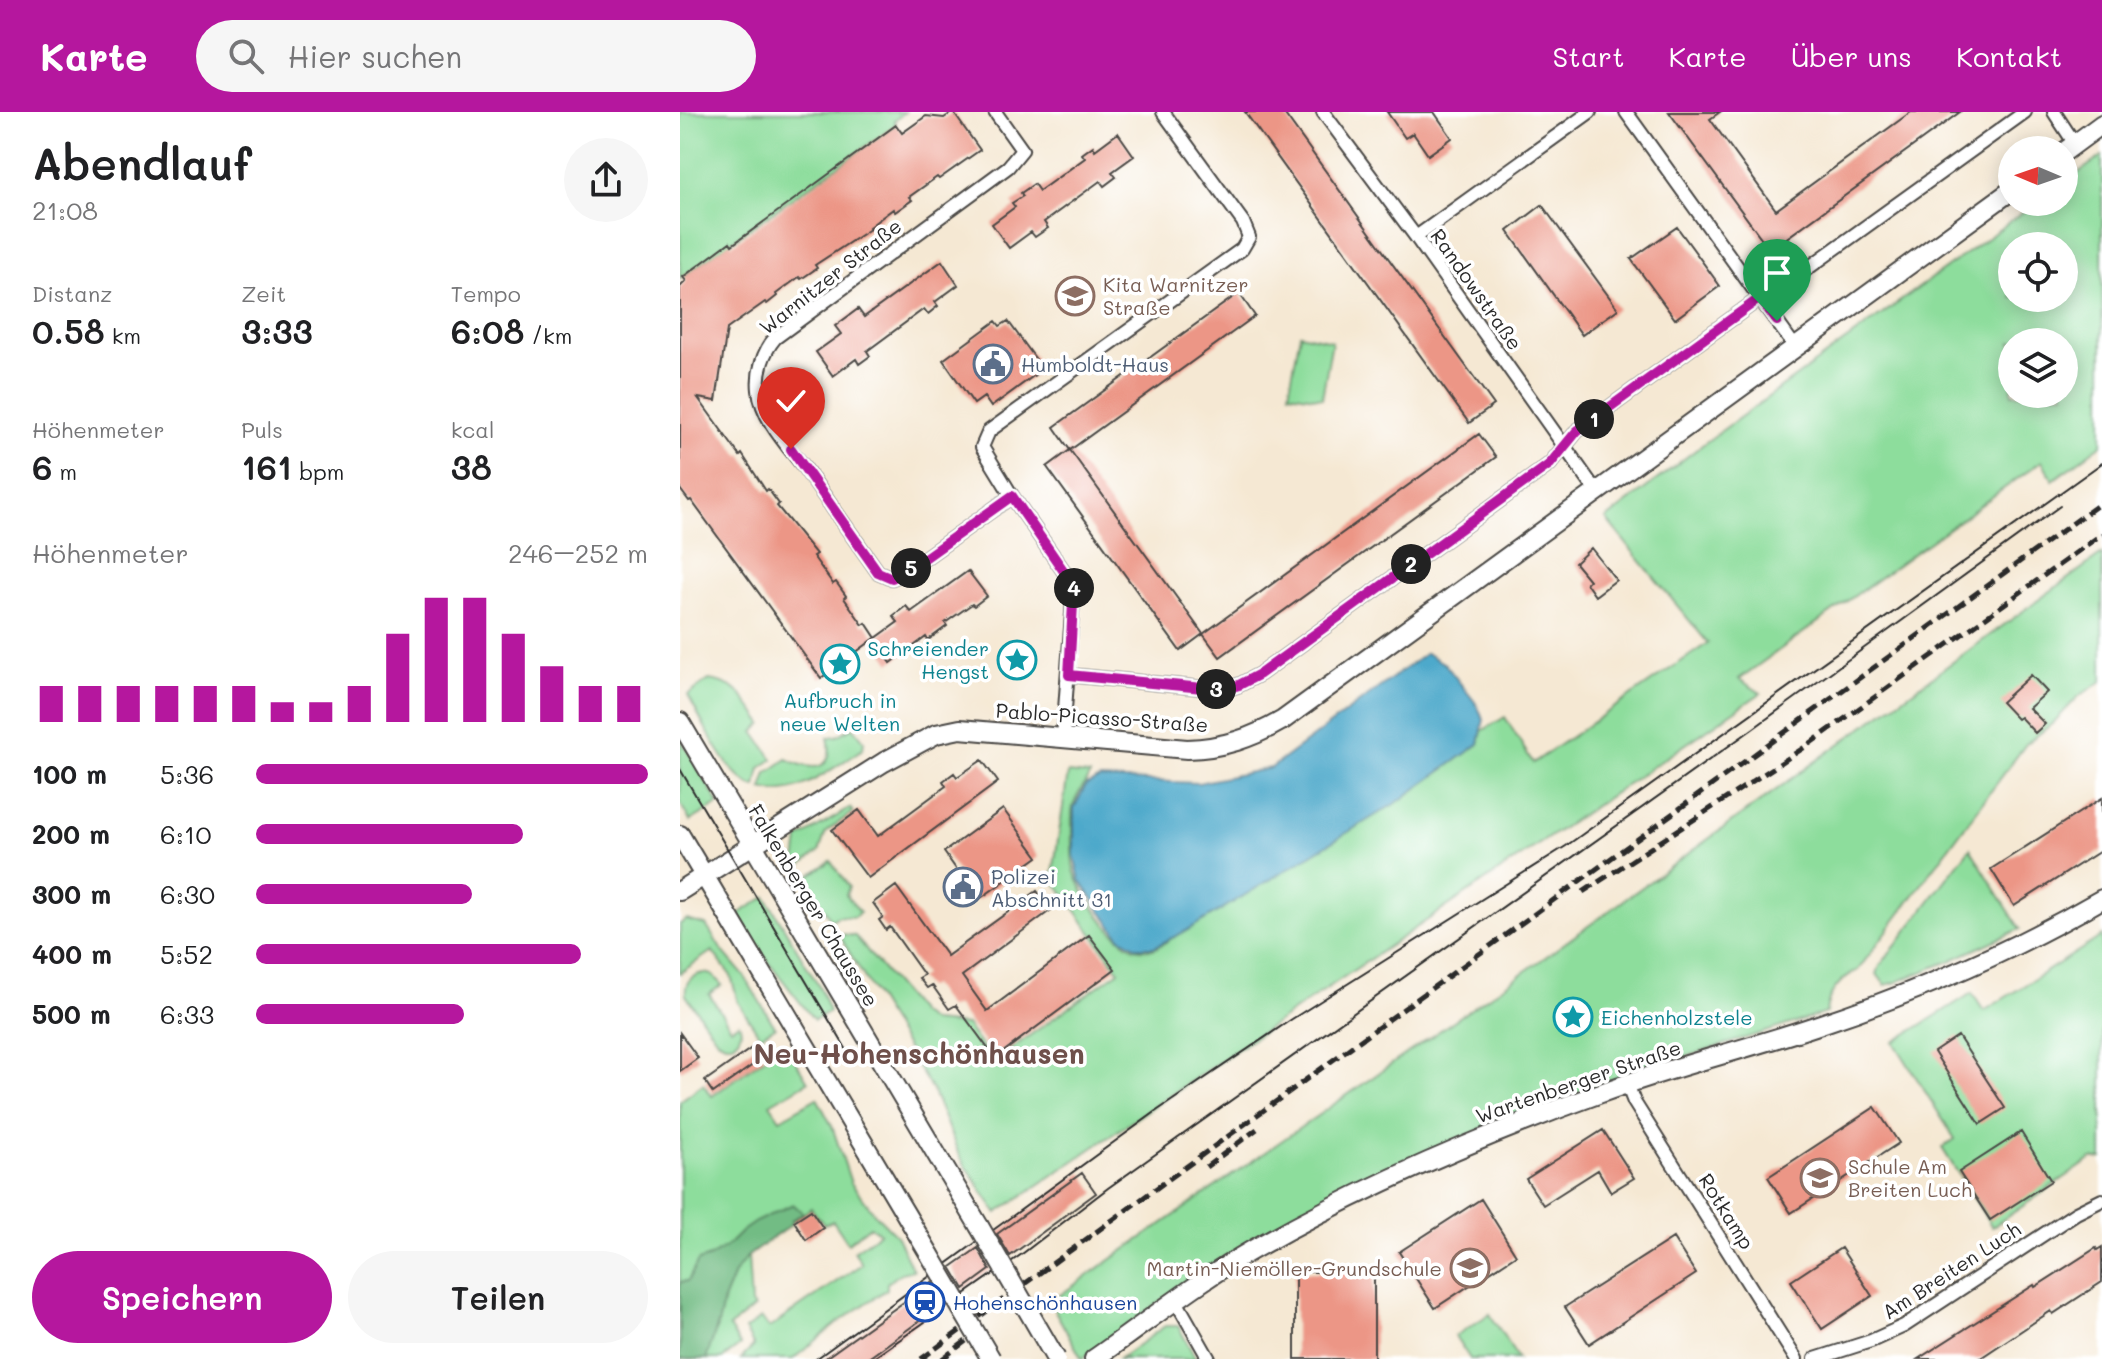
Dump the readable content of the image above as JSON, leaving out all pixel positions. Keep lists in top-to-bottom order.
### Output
{
  "streets": {
    "main road": ["Pablo-Picasso-Straße", "Falkenberger Chaussee", "Wartenberger Straße"],
    "street": [
      "Warnitzer Straße",
      "Randowstraße",
      "Rotkamp",
      "Am Breiten Luch"
    ]
  },
  "crossings": [
    ["Randowstraße", "Pablo-Picasso-Straße"],
    ["Pablo-Picasso-Straße", "Falkenberger Chaussee"],
    ["Wartenberger Straße", "Rotkamp"]
  ],
  "districts": ["Neu-Hohenschönhausen"],
  "places": {
    "school or university": ["Kita Warnitzer Straße", "Schule Am Breiten Luch", "Martin-Niemöller-Grundschule"],
    "public building": ["Humboldt-Haus", "Polizei Abschnitt 31"],
    "place": ["Schreiender Hengst", "Aufbruch in neue Welten", "Eichenholzstele"],
    "station": ["Hohenschönhausen"]
  },
  "north": "left",
  "page": {
    "header": "Karte",
    "search": "Hier suchen",
    "nav": [
      "Start",
      "Karte",
      "Über uns",
      "Kontakt"
    ],
    "heading": ["Abendlauf", "21:08"],
    "stats": [
      ["Distanz", "0.58 km"],
      ["Zeit", "3:33"],
      ["Tempo", "6:08 /km"],
      ["Höhenmeter", "6 m"],
      ["Puls", "161 bpm"],
      ["kcal", "38"]
    ],
    "pins": [
      "1",
      "2",
      "5",
      "4",
      "3"
    ],
    "chart": ["Höhenmeter", "246–252 m"],
    "list": [
      {
        "name": "100 m",
        "note": "5:36"
      },
      {
        "name": "200 m",
        "note": "6:10"
      },
      {
        "name": "300 m",
        "note": "6:30"
      },
      {
        "name": "400 m",
        "note": "5:52"
      },
      {
        "name": "500 m",
        "note": "6:33"
      }
    ],
    "buttons": ["Speichern", "Teilen"]
  }
}
